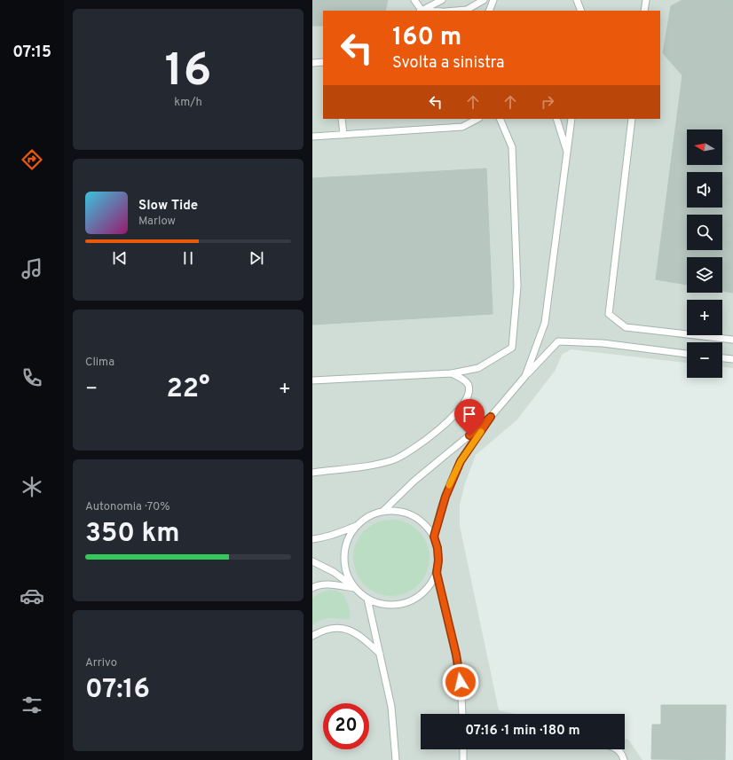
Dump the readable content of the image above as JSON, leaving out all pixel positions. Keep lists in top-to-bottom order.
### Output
{
  "north": "left",
  "page": {
    "tabs": "07:15",
    "tile": [
      ["16", "km/h"],
      "Clima",
      ["Autonomia · 70%", "350 km"],
      ["Arrivo", "07:16"]
    ],
    "turn": ["160 m", "Svolta a sinistra"],
    "map_buttons": ["+", "−"],
    "song": ["Slow Tide", "Marlow"],
    "heat": ["−", "22°", "+"],
    "limit": "20",
    "trip": "07:16 · 1 min · 180 m"
  }
}
